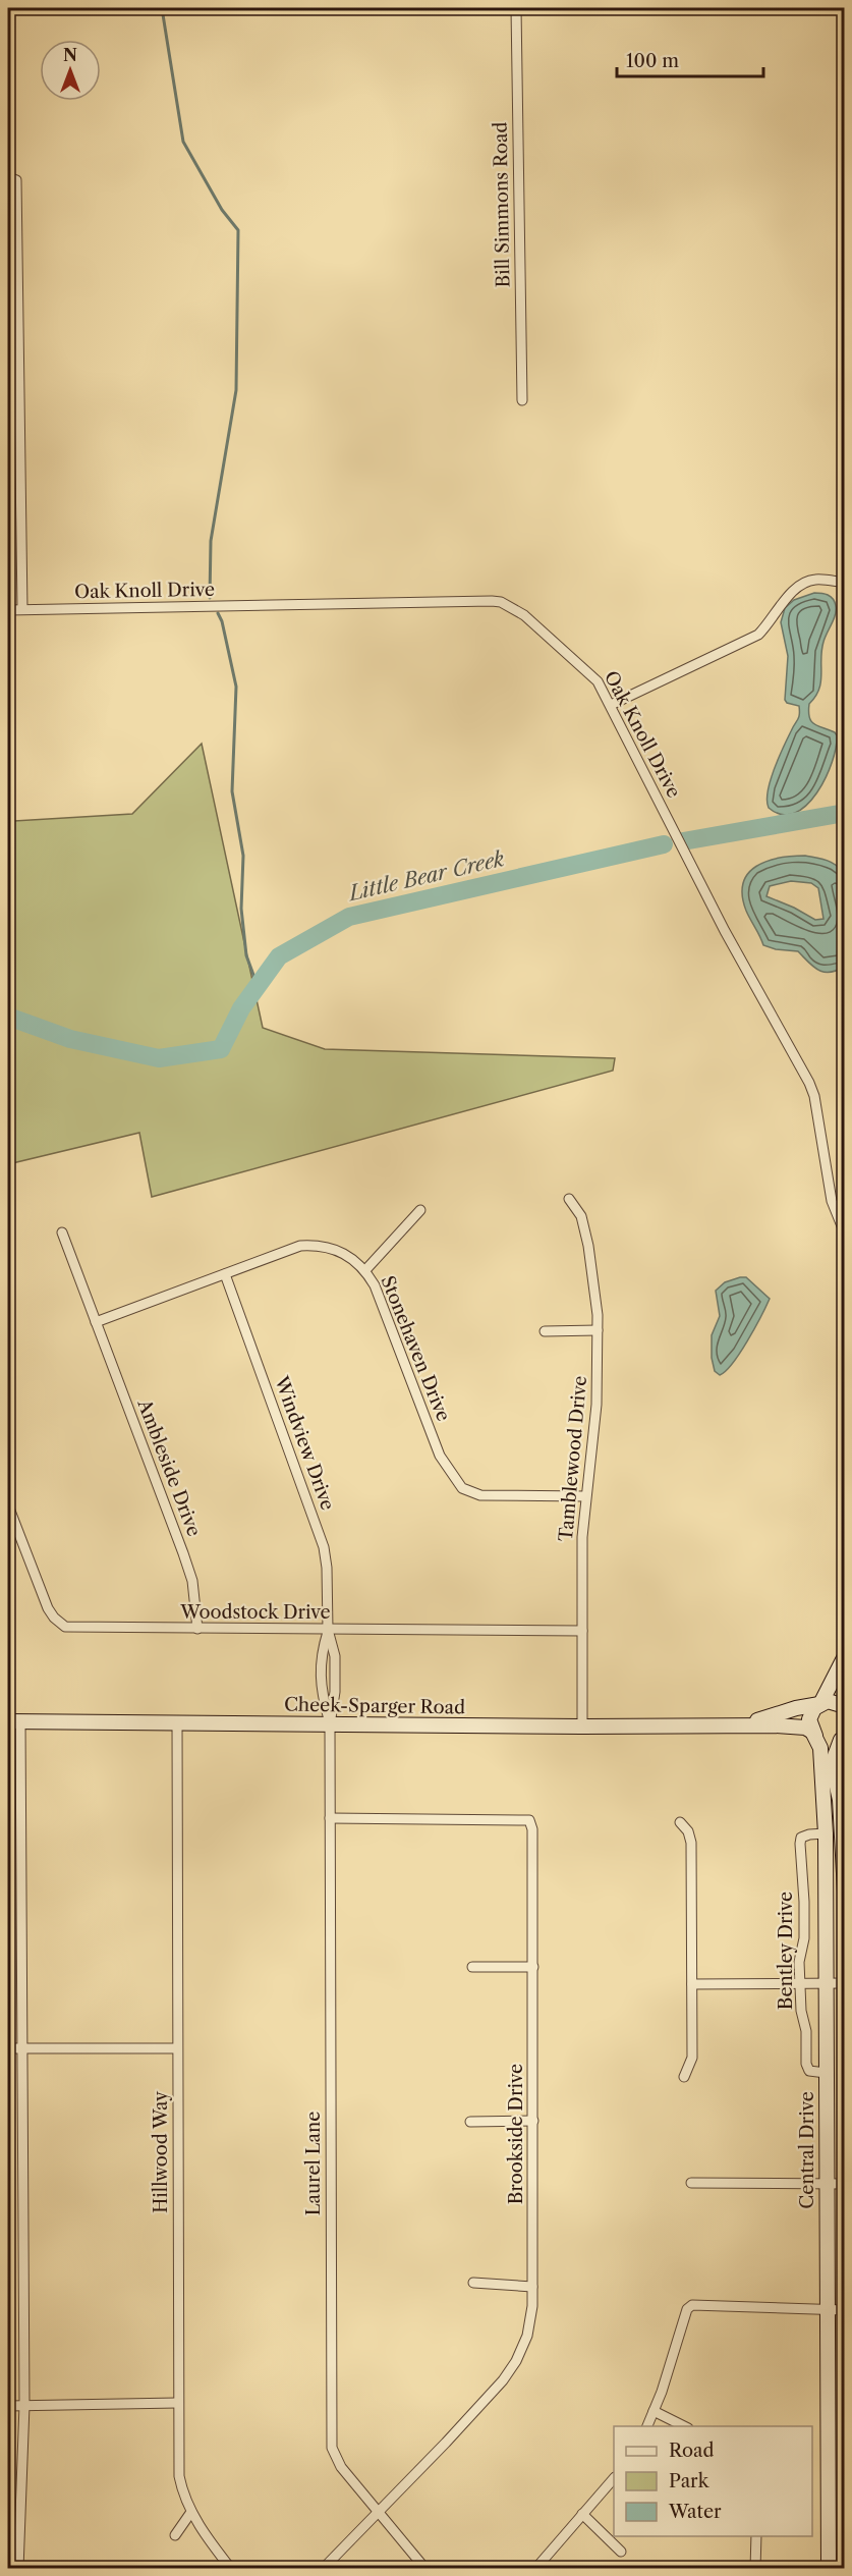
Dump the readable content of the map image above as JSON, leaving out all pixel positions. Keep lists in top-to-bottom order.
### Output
{
  "streets": {
    "main road": ["Cheek-Sparger Road", "Central Drive"],
    "street": [
      "Bill Simmons Road",
      "Oak Knoll Drive",
      "Stonehaven Drive",
      "Windview Drive",
      "Tamblewood Drive",
      "Ambleside Drive",
      "Woodstock Drive",
      "Bentley Drive",
      "Brookside Drive",
      "Hillwood Way",
      "Laurel Lane"
    ]
  },
  "crossings": [
    ["Stonehaven Drive", "Windview Drive"],
    ["Stonehaven Drive", "Tamblewood Drive"],
    ["Stonehaven Drive", "Ambleside Drive"],
    ["Windview Drive", "Woodstock Drive"],
    ["Windview Drive", "Cheek-Sparger Road"],
    ["Windview Drive", "Laurel Lane"],
    ["Tamblewood Drive", "Woodstock Drive"],
    ["Tamblewood Drive", "Cheek-Sparger Road"],
    ["Ambleside Drive", "Woodstock Drive"],
    ["Cheek-Sparger Road", "Central Drive"],
    ["Cheek-Sparger Road", "Hillwood Way"],
    ["Cheek-Sparger Road", "Laurel Lane"],
    ["Bentley Drive", "Central Drive"],
    ["Brookside Drive", "Laurel Lane"]
  ],
  "water": ["Little Bear Creek"],
  "legend": ["Road", "Park", "Water"],
  "scale_bar": "100 m",
  "north": "top"
}
